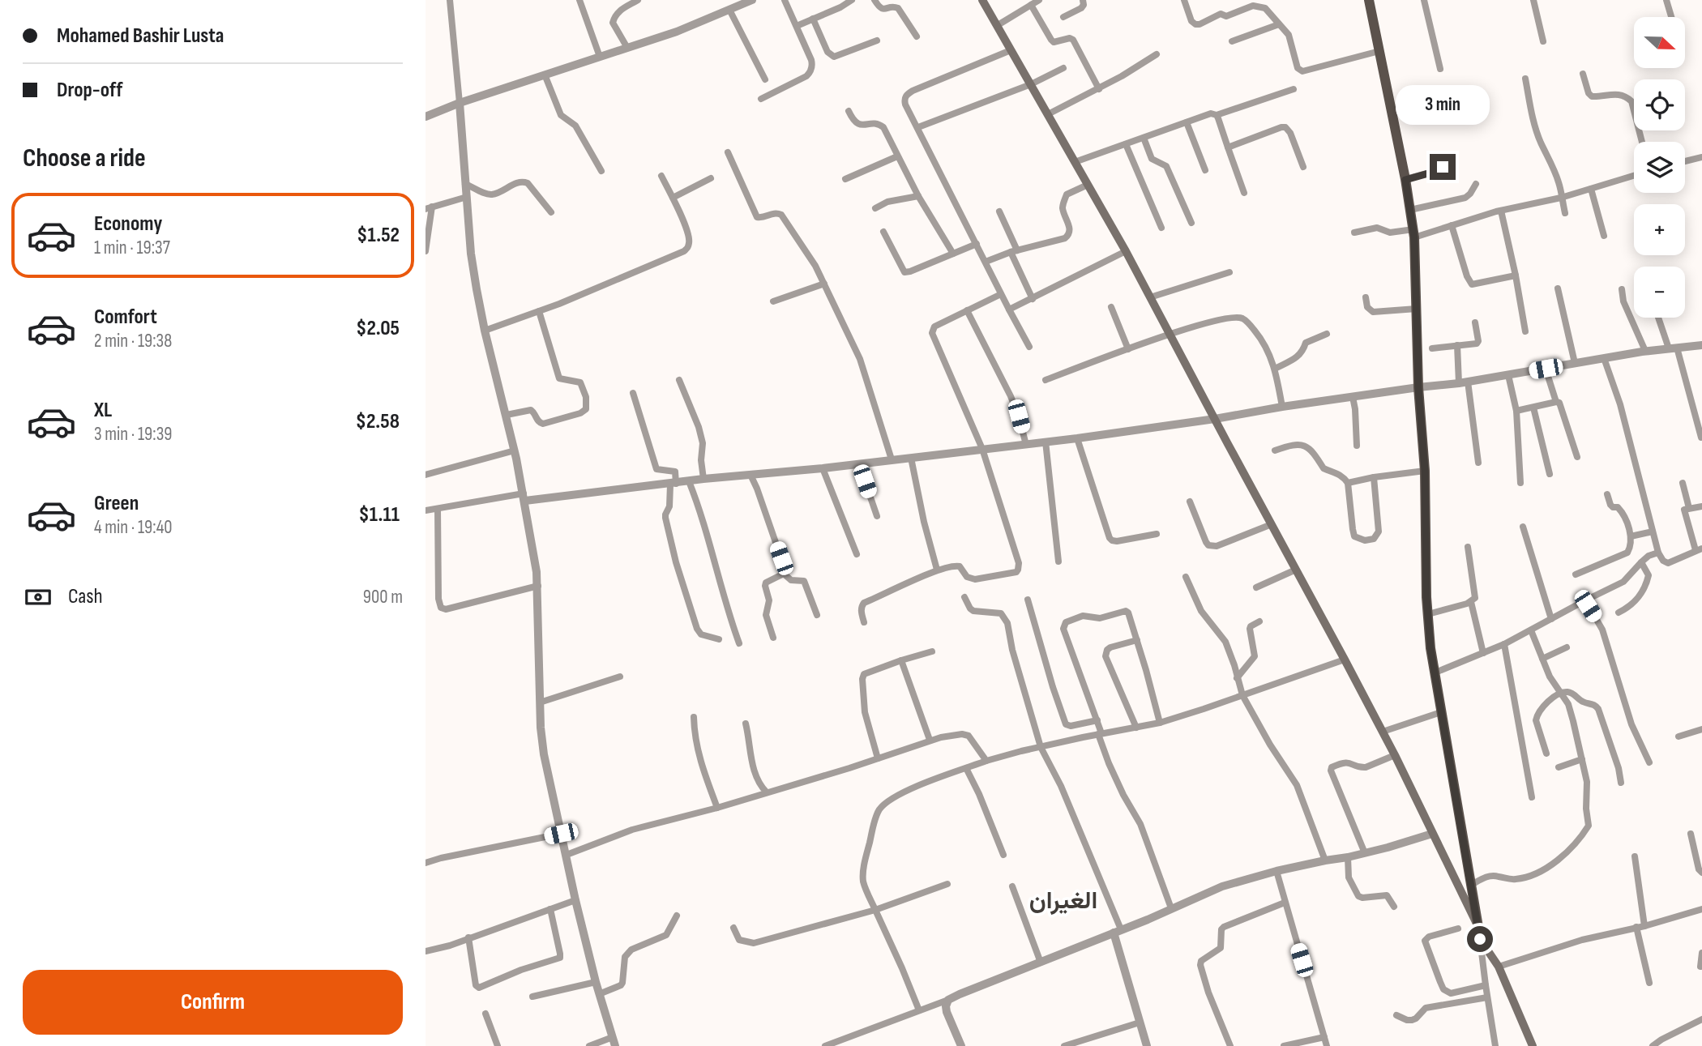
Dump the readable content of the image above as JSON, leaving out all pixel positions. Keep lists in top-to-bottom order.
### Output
{
  "districts": ["الغيران"],
  "north": "right",
  "page": {
    "banner": ["Mohamed Bashir Lusta", "Drop-off"],
    "map_buttons": ["+", "−"],
    "bubble": "3 min",
    "heading": "Choose a ride",
    "list": [
      {
        "name": "Economy",
        "note": "1 min · 19:37",
        "value": "$1.52"
      },
      {
        "name": "Comfort",
        "note": "2 min · 19:38",
        "value": "$2.05"
      },
      {
        "name": "XL",
        "note": "3 min · 19:39",
        "value": "$2.58"
      },
      {
        "name": "Green",
        "note": "4 min · 19:40",
        "value": "$1.11"
      }
    ],
    "pay": ["Cash", "900 m"],
    "buttons": "Confirm"
  }
}
